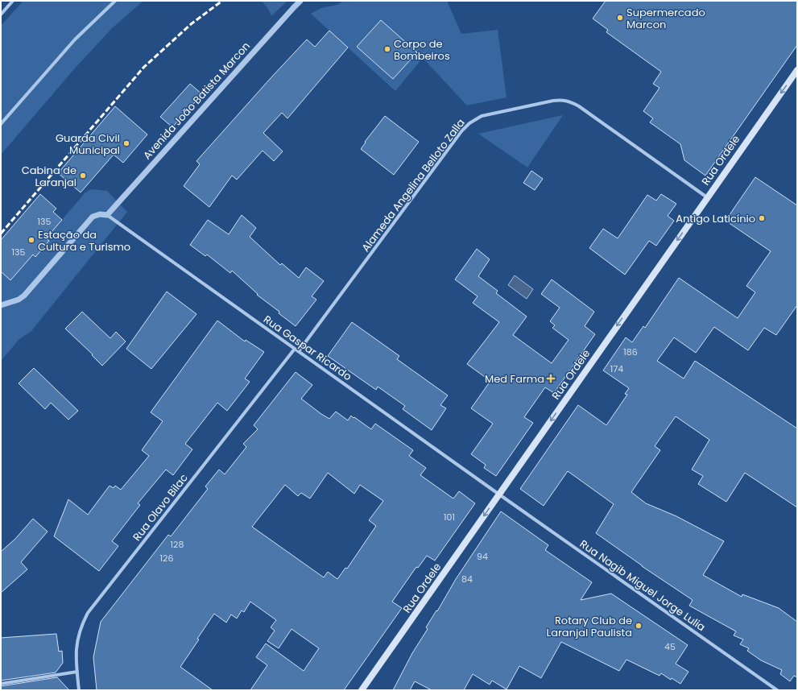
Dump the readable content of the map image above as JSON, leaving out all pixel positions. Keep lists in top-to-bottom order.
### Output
{
  "streets": {
    "main road": ["Rua Ordele"],
    "street": [
      "Avenida João Batista Marcon",
      "Alameda Angelina Belloto Zalla",
      "Rua Gaspar Ricardo",
      "Rua Olavo Bilac",
      "Rua Nagib Miguel Jorge Lulia"
    ]
  },
  "crossings": [
    ["Avenida João Batista Marcon", "Rua Gaspar Ricardo"],
    ["Rua Ordele", "Alameda Angelina Belloto Zalla"],
    ["Rua Ordele", "Rua Gaspar Ricardo"],
    ["Rua Ordele", "Rua Nagib Miguel Jorge Lulia"],
    ["Alameda Angelina Belloto Zalla", "Rua Gaspar Ricardo"],
    ["Rua Gaspar Ricardo", "Rua Olavo Bilac"],
    ["Rua Gaspar Ricardo", "Rua Nagib Miguel Jorge Lulia"]
  ],
  "one_way": ["Rua Ordele"],
  "places": {
    "other": [
      "Supermercado Marcon",
      "Corpo de Bombeiros",
      "Guarda Civil Municipal",
      "Cabina de Laranjal",
      "Antigo Laticínio",
      "Estação da Cultura e Turismo",
      "Rotary Club de Laranjal Paulista"
    ],
    "health": ["Med Farma"]
  },
  "house_numbers": [
    "135",
    "135",
    "186",
    "174",
    "101",
    "128",
    "94",
    "126",
    "84",
    "45"
  ]
}
